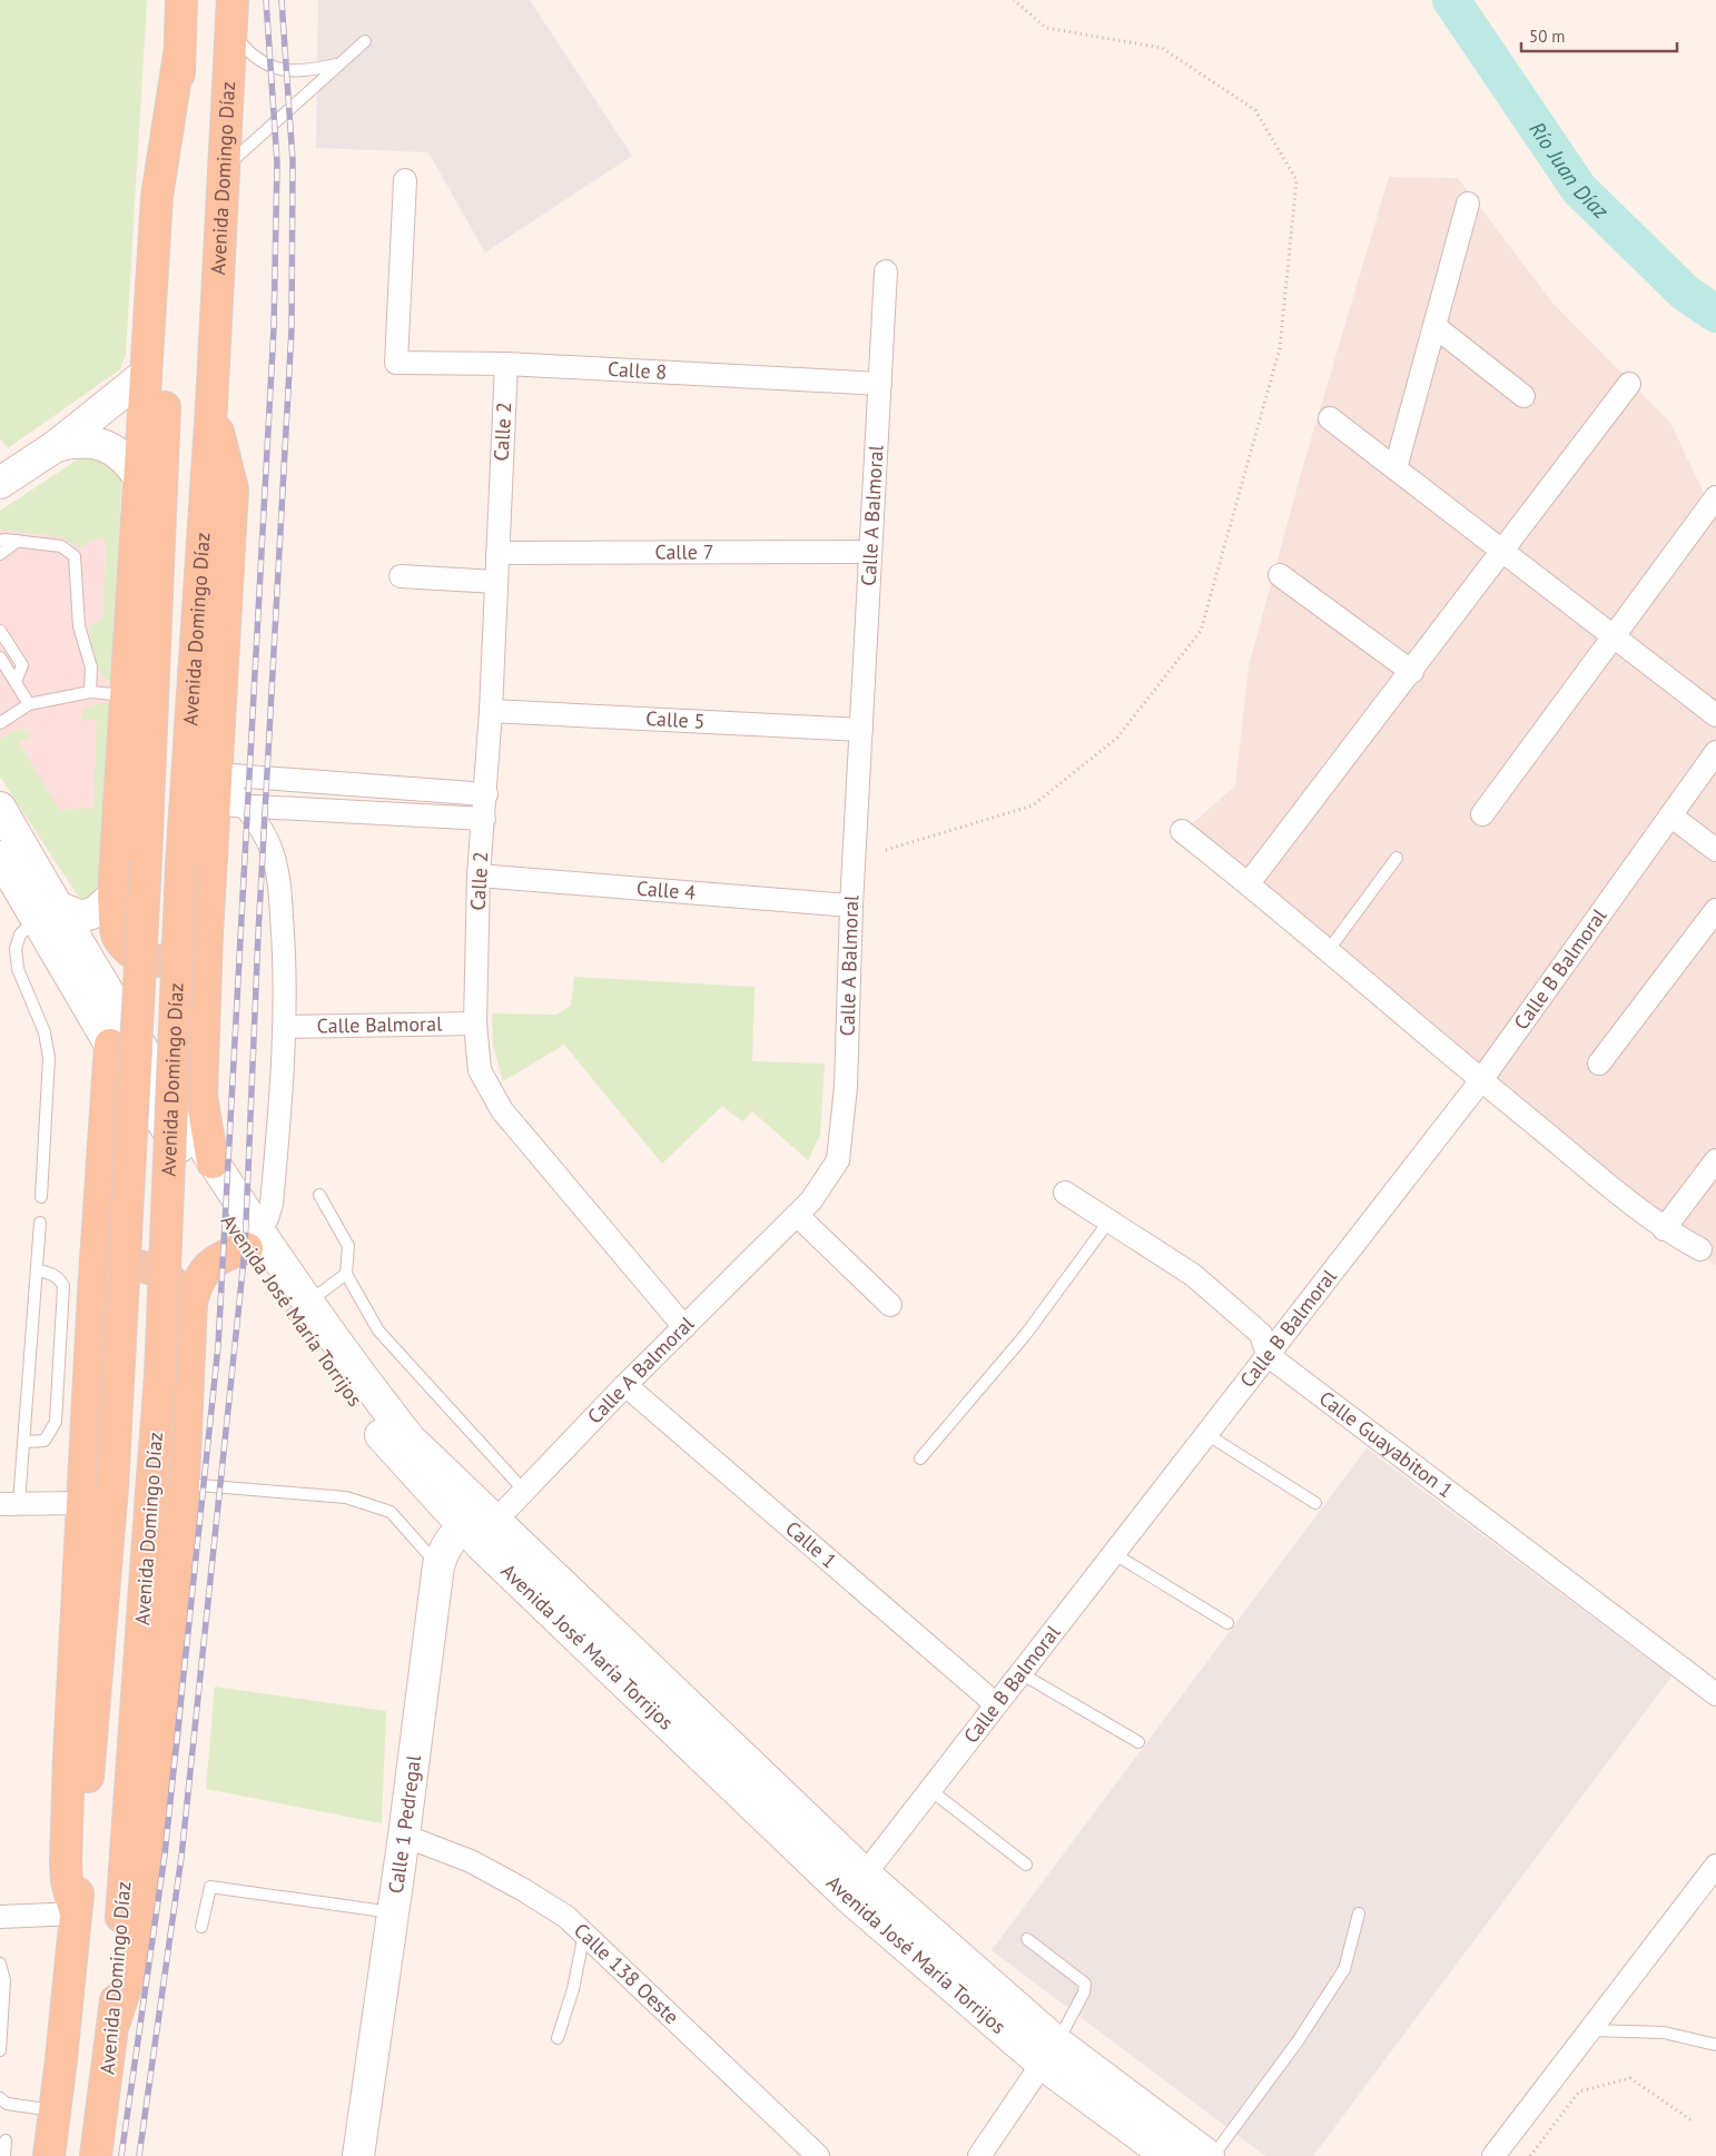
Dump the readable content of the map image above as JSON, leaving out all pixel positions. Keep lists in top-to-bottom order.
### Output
{
  "streets": {
    "main road": ["Avenida Domingo Díaz", "Avenida José María Torrijos", "Calle 1 Pedregal"],
    "street": [
      "Calle 8",
      "Calle 2",
      "Calle A Balmoral",
      "Calle 7",
      "Calle 5",
      "Calle 4",
      "Calle B Balmoral",
      "Calle Balmoral",
      "Calle Guayabiton 1",
      "Calle 1",
      "Calle 138 Oeste"
    ]
  },
  "crossings": [
    ["Calle 8", "Calle 2"],
    ["Calle 8", "Calle A Balmoral"],
    ["Calle 2", "Calle A Balmoral"],
    ["Calle 2", "Calle 7"],
    ["Calle 2", "Calle 5"],
    ["Calle 2", "Calle 4"],
    ["Calle 2", "Calle Balmoral"],
    ["Calle A Balmoral", "Calle 7"],
    ["Calle A Balmoral", "Calle 5"],
    ["Calle A Balmoral", "Calle 4"],
    ["Calle A Balmoral", "Avenida José María Torrijos"],
    ["Calle A Balmoral", "Calle 1"],
    ["Calle A Balmoral", "Calle 1 Pedregal"],
    ["Calle B Balmoral", "Avenida José María Torrijos"],
    ["Calle B Balmoral", "Calle Guayabiton 1"],
    ["Calle B Balmoral", "Calle 1"],
    ["Avenida José María Torrijos", "Calle 1 Pedregal"],
    ["Calle 1 Pedregal", "Calle 138 Oeste"]
  ],
  "water": ["Río Juan Díaz"],
  "scale_bar": "50 m"
}
